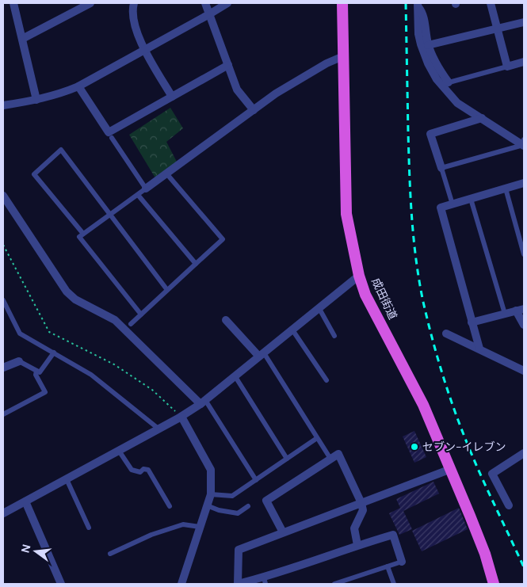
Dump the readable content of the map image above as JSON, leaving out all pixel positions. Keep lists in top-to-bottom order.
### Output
{
  "streets": {
    "highway": ["成田街道"]
  },
  "places": ["セブン-イレブン"],
  "north": "left"
}
